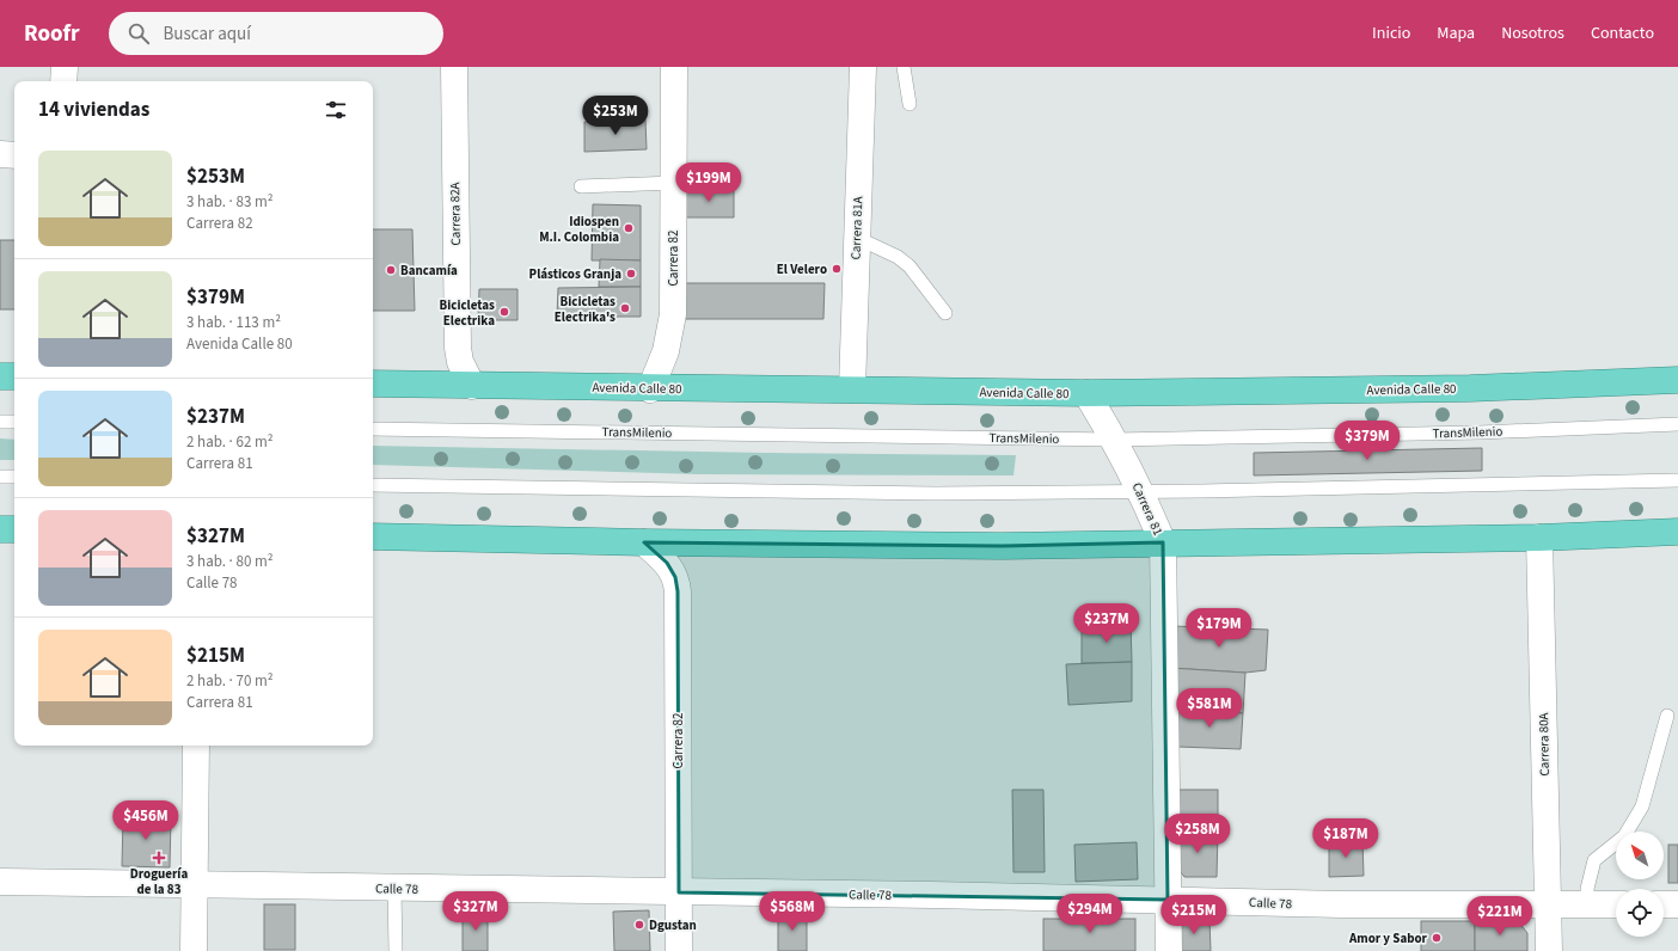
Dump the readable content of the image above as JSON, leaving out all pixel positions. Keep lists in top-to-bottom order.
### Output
{
  "streets": {
    "highway": ["Avenida Calle 80"],
    "street": [
      "Carrera 82A",
      "Carrera 81A",
      "Carrera 82",
      "Carrera 81",
      "Carrera 80A",
      "Calle 78"
    ],
    "lane": ["TransMilenio"]
  },
  "crossings": [
    ["Carrera 82A", "Avenida Calle 80"],
    ["Carrera 81A", "Avenida Calle 80"],
    ["Carrera 82", "Avenida Calle 80"],
    ["Carrera 82", "Calle 78"],
    ["Avenida Calle 80", "Carrera 81"],
    ["TransMilenio", "Carrera 81"],
    ["Carrera 81", "Calle 78"],
    ["Carrera 80A", "Calle 78"]
  ],
  "places": {
    "other": [
      "Idiospen M.I. Colombia",
      "El Velero",
      "Bancamía",
      "Plásticos Granja",
      "Bicicletas Electrika's",
      "Bicicletas Electrika",
      "Dgustan",
      "Amor y Sabor"
    ],
    "health": ["Droguería de la 83"]
  },
  "north": "top left",
  "page": {
    "header": "Roofr",
    "search": "Buscar aquí",
    "nav": [
      "Inicio",
      "Mapa",
      "Nosotros",
      "Contacto"
    ],
    "heading": "14 viviendas",
    "price": [
      "$253M",
      "$199M",
      "$379M",
      "$237M",
      "$179M",
      "$581M",
      "$456M",
      "$258M",
      "$187M",
      "$327M",
      "$568M",
      "$294M",
      "$215M",
      "$221M"
    ],
    "list": [
      {
        "name": "$253M",
        "note": "3 hab. · 83 m² · Carrera 82"
      },
      {
        "name": "$379M",
        "note": "3 hab. · 113 m² · Avenida Calle 80"
      },
      {
        "name": "$237M",
        "note": "2 hab. · 62 m² · Carrera 81"
      },
      {
        "name": "$327M",
        "note": "3 hab. · 80 m² · Calle 78"
      },
      {
        "name": "$215M",
        "note": "2 hab. · 70 m² · Carrera 81"
      }
    ]
  }
}
